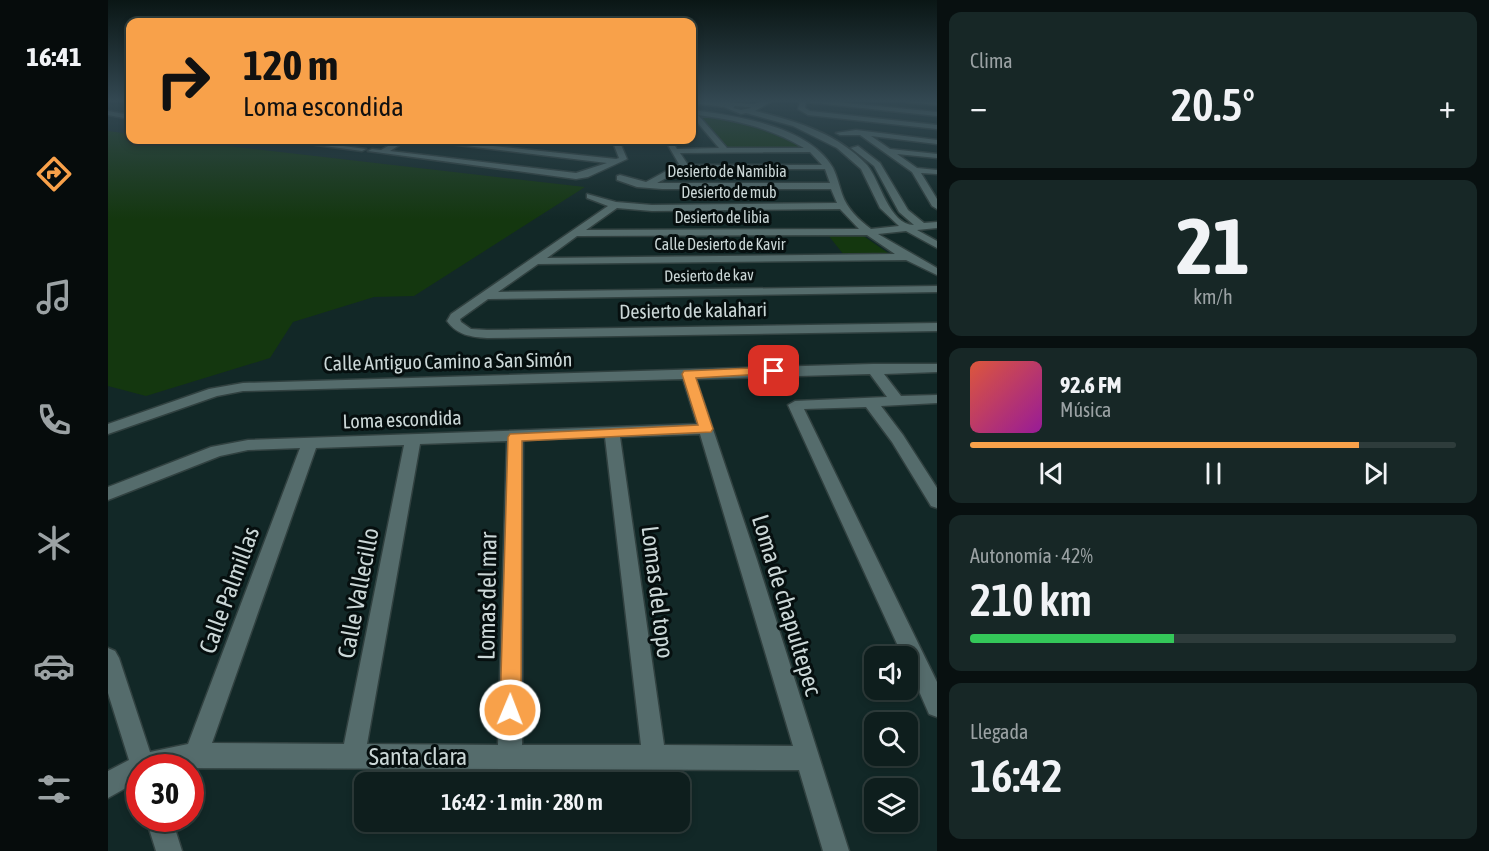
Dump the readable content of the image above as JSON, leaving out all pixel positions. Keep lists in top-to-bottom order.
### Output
{
  "streets": {
    "street": [
      "Desierto de Namibia",
      "Desierto de mub",
      "Desierto de libia",
      "Calle Desierto de Kavir",
      "Desierto de kav",
      "Desierto de kalahari",
      "Calle Antiguo Camino a San Simón",
      "Loma escondida",
      "Calle Palmillas",
      "Lomas del topo",
      "Calle Vallecillo",
      "Lomas del mar",
      "Loma de chapultepec",
      "Santa clara"
    ]
  },
  "crossings": [
    ["Desierto de kav", "Desierto de kalahari"],
    ["Calle Antiguo Camino a San Simón", "Loma de chapultepec"],
    ["Loma escondida", "Calle Palmillas"],
    ["Loma escondida", "Lomas del topo"],
    ["Loma escondida", "Calle Vallecillo"],
    ["Loma escondida", "Lomas del mar"],
    ["Loma escondida", "Loma de chapultepec"],
    ["Lomas del topo", "Santa clara"],
    ["Calle Vallecillo", "Santa clara"],
    ["Lomas del mar", "Santa clara"],
    ["Loma de chapultepec", "Santa clara"]
  ],
  "page": {
    "tabs": "16:41",
    "tile": [
      "Clima",
      ["21", "km/h"],
      ["Autonomía · 42%", "210 km"],
      ["Llegada", "16:42"]
    ],
    "turn": ["120 m", "Loma escondida"],
    "heat": ["−", "20.5°", "+"],
    "song": ["92.6 FM", "Música"],
    "limit": "30",
    "trip": "16:42 · 1 min · 280 m"
  }
}
